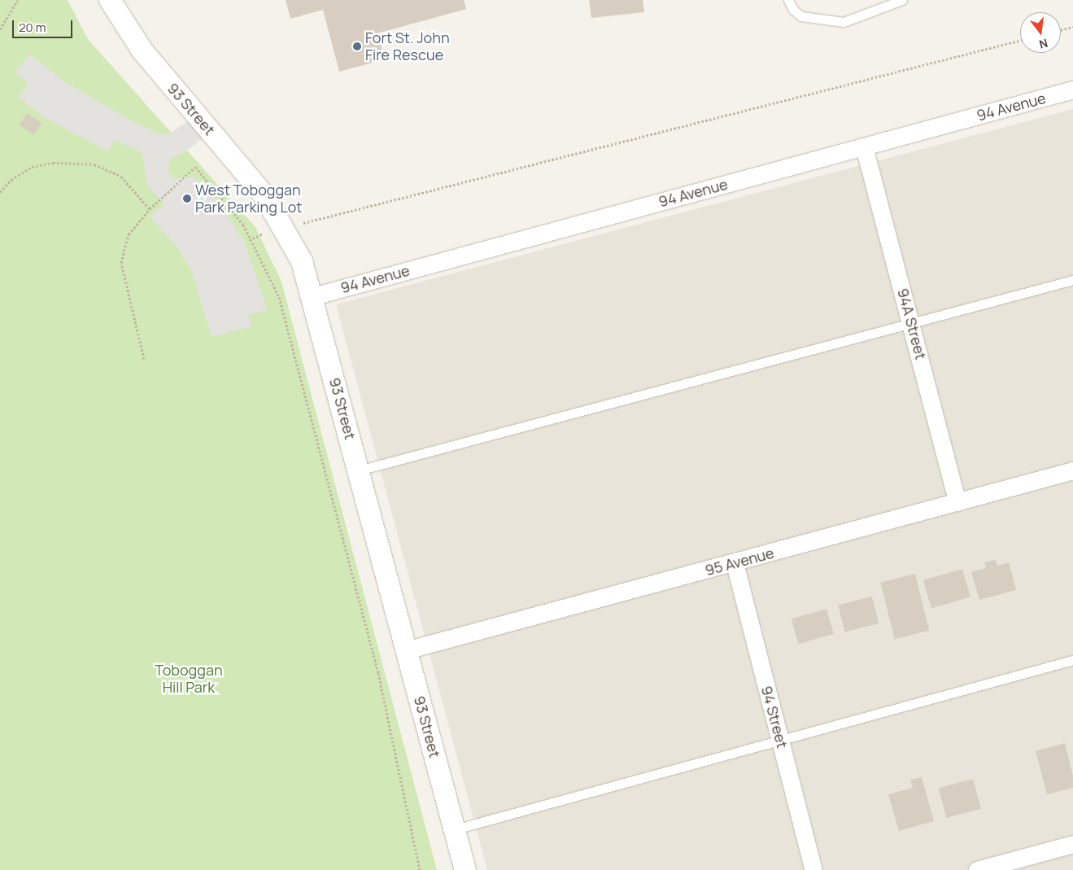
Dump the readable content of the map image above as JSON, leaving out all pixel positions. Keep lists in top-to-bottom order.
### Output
{
  "streets": {
    "street": [
      "94 Avenue",
      "93 Street",
      "94A Street",
      "95 Avenue",
      "94 Street"
    ]
  },
  "crossings": [
    ["94 Avenue", "93 Street"],
    ["94 Avenue", "94A Street"],
    ["93 Street", "95 Avenue"],
    ["94A Street", "95 Avenue"],
    ["95 Avenue", "94 Street"]
  ],
  "parks": ["Toboggan Hill Park"],
  "places": ["Fort St. John Fire Rescue", "West Toboggan Park Parking Lot"],
  "scale_bar": "20 m",
  "north": "bottom"
}
